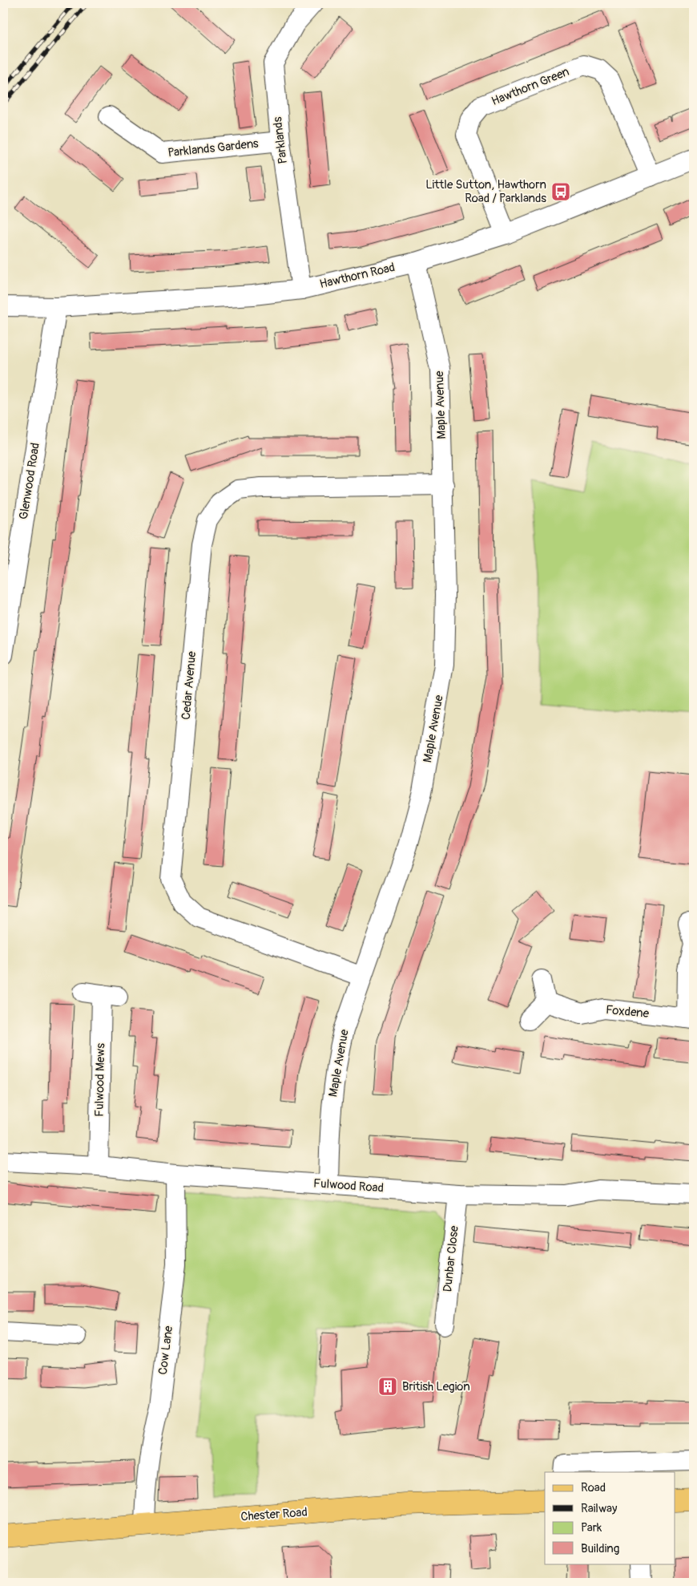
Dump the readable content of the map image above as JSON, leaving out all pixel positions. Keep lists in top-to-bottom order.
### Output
{
  "streets": {
    "main road": ["Chester Road"],
    "street": [
      "Hawthorn Green",
      "Parklands",
      "Parklands Gardens",
      "Hawthorn Road",
      "Maple Avenue",
      "Glenwood Road",
      "Cedar Avenue",
      "Foxdene",
      "Fulwood Mews",
      "Fulwood Road",
      "Dunbar Close",
      "Cow Lane"
    ]
  },
  "crossings": [
    ["Hawthorn Green", "Hawthorn Road"],
    ["Parklands", "Parklands Gardens"],
    ["Parklands", "Hawthorn Road"],
    ["Hawthorn Road", "Maple Avenue"],
    ["Hawthorn Road", "Glenwood Road"],
    ["Maple Avenue", "Cedar Avenue"],
    ["Maple Avenue", "Fulwood Road"],
    ["Fulwood Mews", "Fulwood Road"],
    ["Fulwood Road", "Dunbar Close"],
    ["Fulwood Road", "Cow Lane"],
    ["Cow Lane", "Chester Road"]
  ],
  "places": {
    "bus stop": ["Little Sutton, Hawthorn Road / Parklands"],
    "building": ["British Legion"]
  },
  "legend": [
    "Road",
    "Railway",
    "Park",
    "Building"
  ]
}
